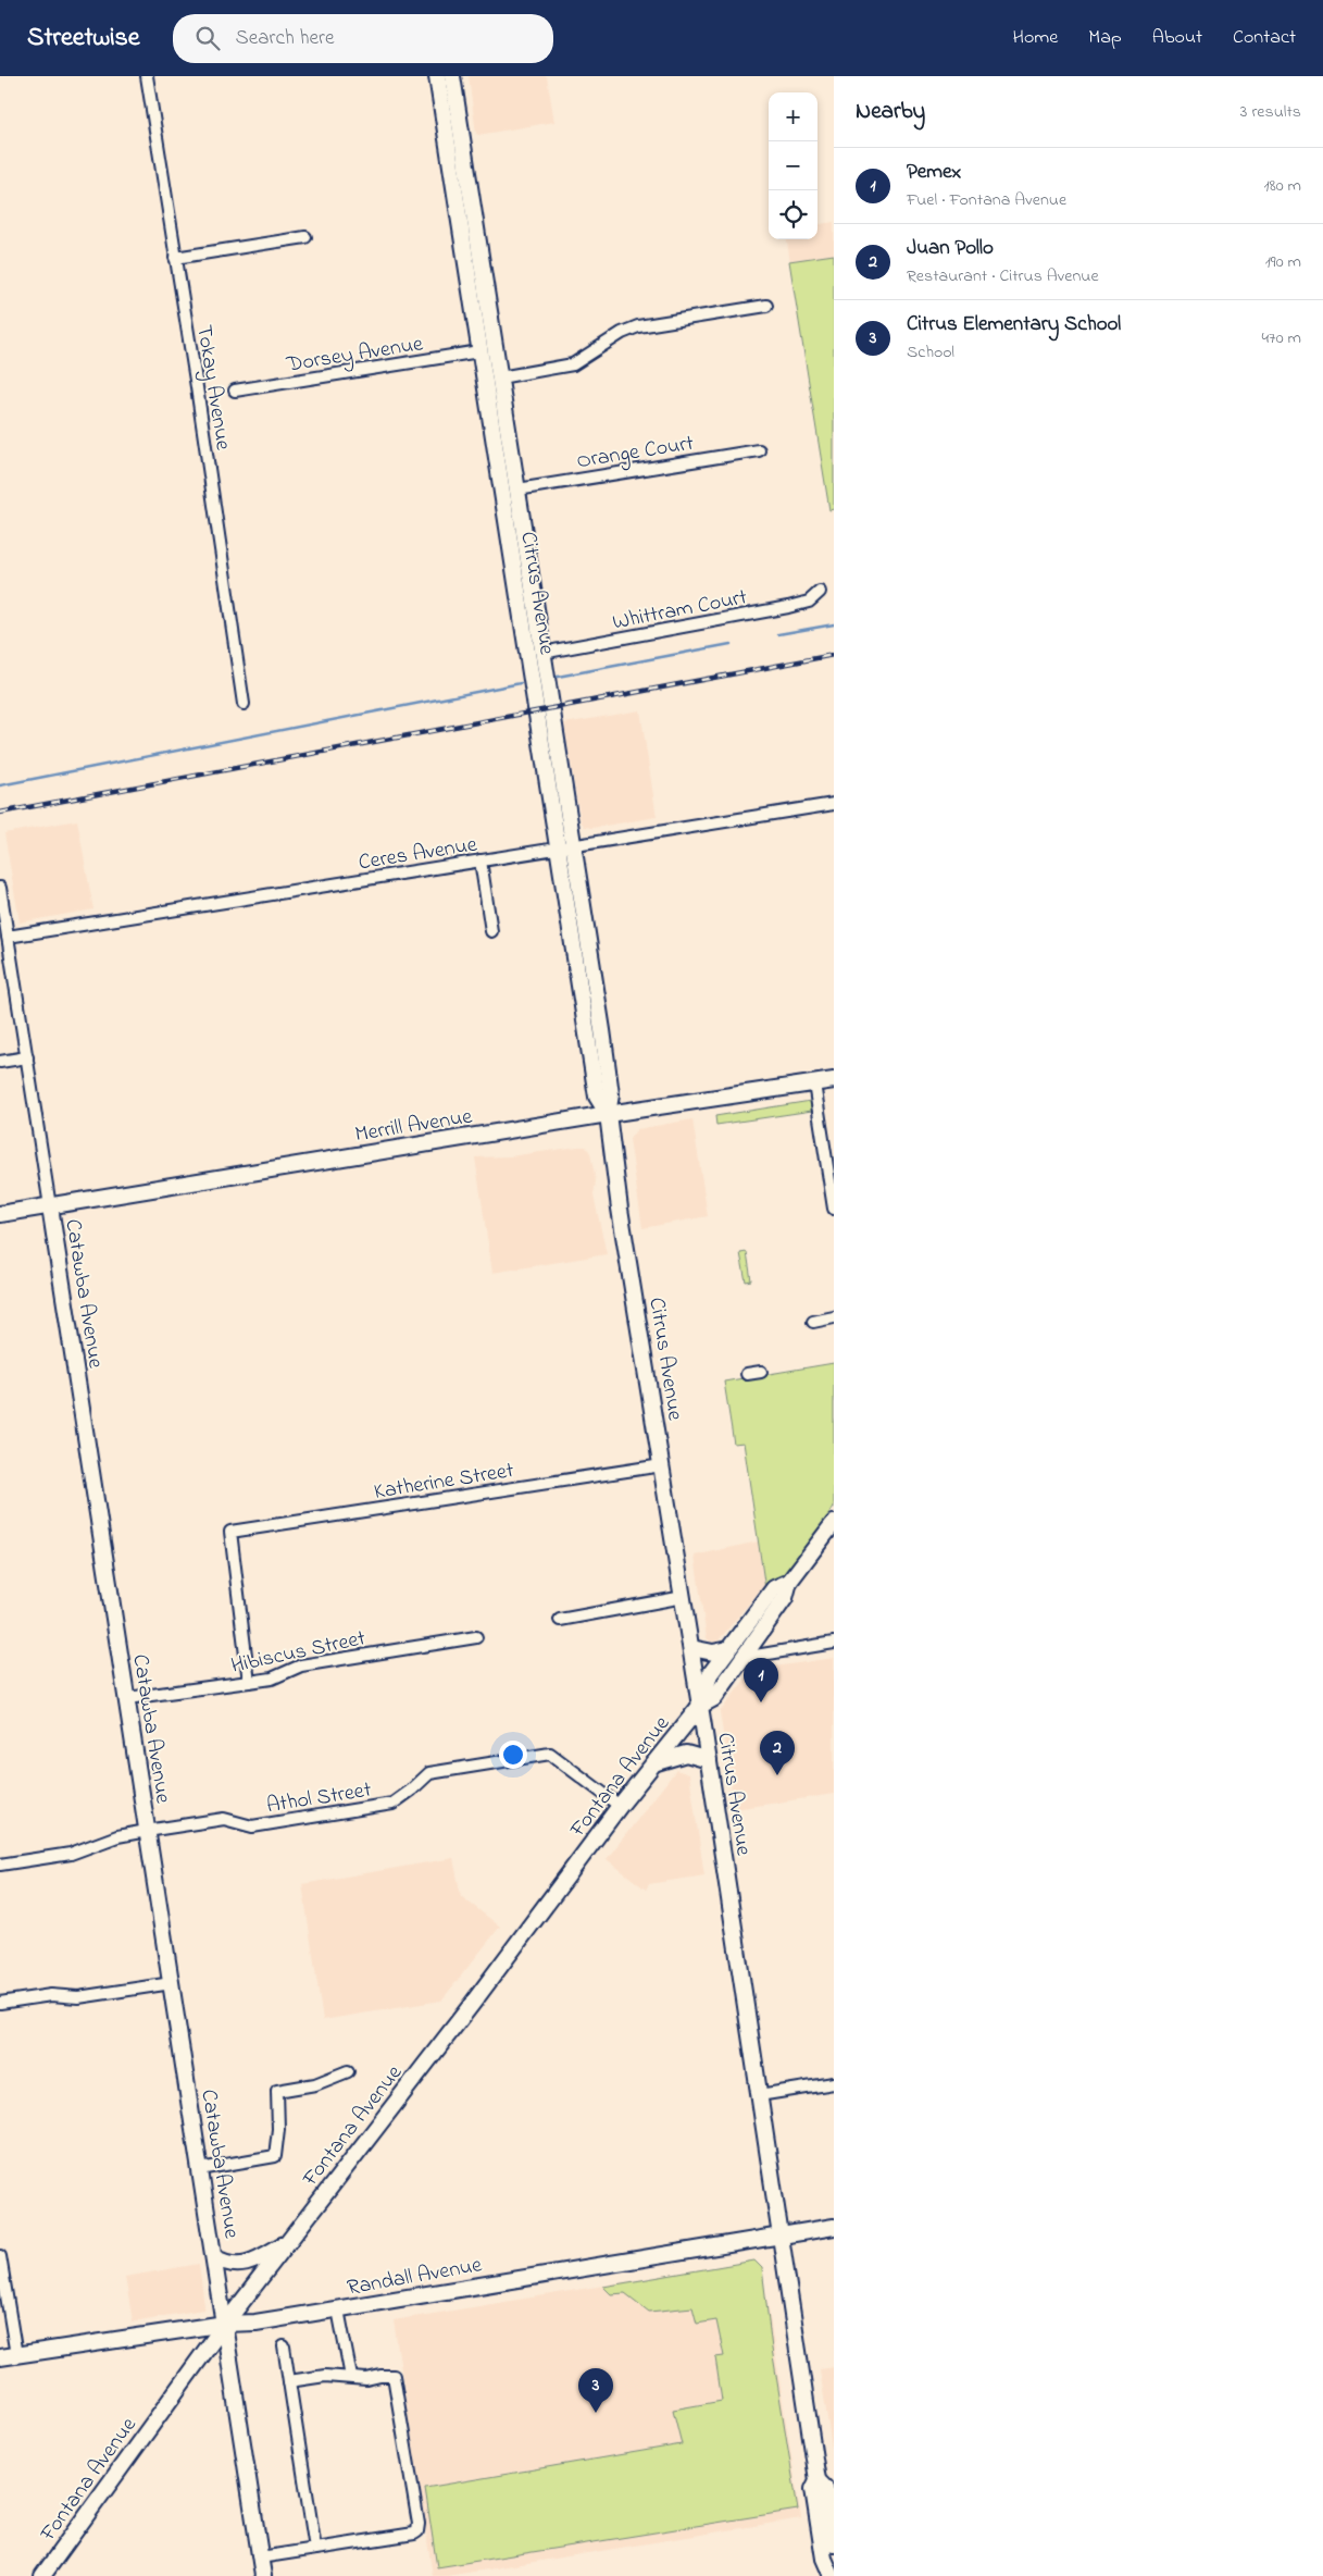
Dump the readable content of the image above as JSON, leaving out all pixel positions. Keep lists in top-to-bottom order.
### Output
{
  "streets": {
    "main road": [
      "Citrus Avenue",
      "Merrill Avenue",
      "Catawba Avenue",
      "Fontana Avenue",
      "Randall Avenue"
    ],
    "street": [
      "Dorsey Avenue",
      "Tokay Avenue",
      "Orange Court",
      "Whittram Court",
      "Ceres Avenue",
      "Katherine Street",
      "Hibiscus Street",
      "Athol Street"
    ]
  },
  "crossings": [
    ["Dorsey Avenue", "Citrus Avenue"],
    ["Orange Court", "Citrus Avenue"],
    ["Citrus Avenue", "Whittram Court"],
    ["Citrus Avenue", "Ceres Avenue"],
    ["Citrus Avenue", "Merrill Avenue"],
    ["Citrus Avenue", "Katherine Street"],
    ["Citrus Avenue", "Fontana Avenue"],
    ["Citrus Avenue", "Randall Avenue"],
    ["Ceres Avenue", "Catawba Avenue"],
    ["Merrill Avenue", "Catawba Avenue"],
    ["Catawba Avenue", "Hibiscus Street"],
    ["Catawba Avenue", "Fontana Avenue"],
    ["Catawba Avenue", "Athol Street"],
    ["Catawba Avenue", "Randall Avenue"],
    ["Katherine Street", "Hibiscus Street"],
    ["Fontana Avenue", "Athol Street"],
    ["Fontana Avenue", "Randall Avenue"]
  ],
  "page": {
    "header": "Streetwise",
    "search": "Search here",
    "nav": [
      "Home",
      "Map",
      "About",
      "Contact"
    ],
    "heading": ["Nearby", "3 results"],
    "map_buttons": ["+", "−"],
    "list": [
      {
        "mark": "1",
        "name": "Pemex",
        "note": "Fuel · Fontana Avenue",
        "value": "180 m"
      },
      {
        "mark": "2",
        "name": "Juan Pollo",
        "note": "Restaurant · Citrus Avenue",
        "value": "190 m"
      },
      {
        "mark": "3",
        "name": "Citrus Elementary School",
        "note": "School",
        "value": "470 m"
      }
    ],
    "pins": ["1", "2", "3"]
  }
}
